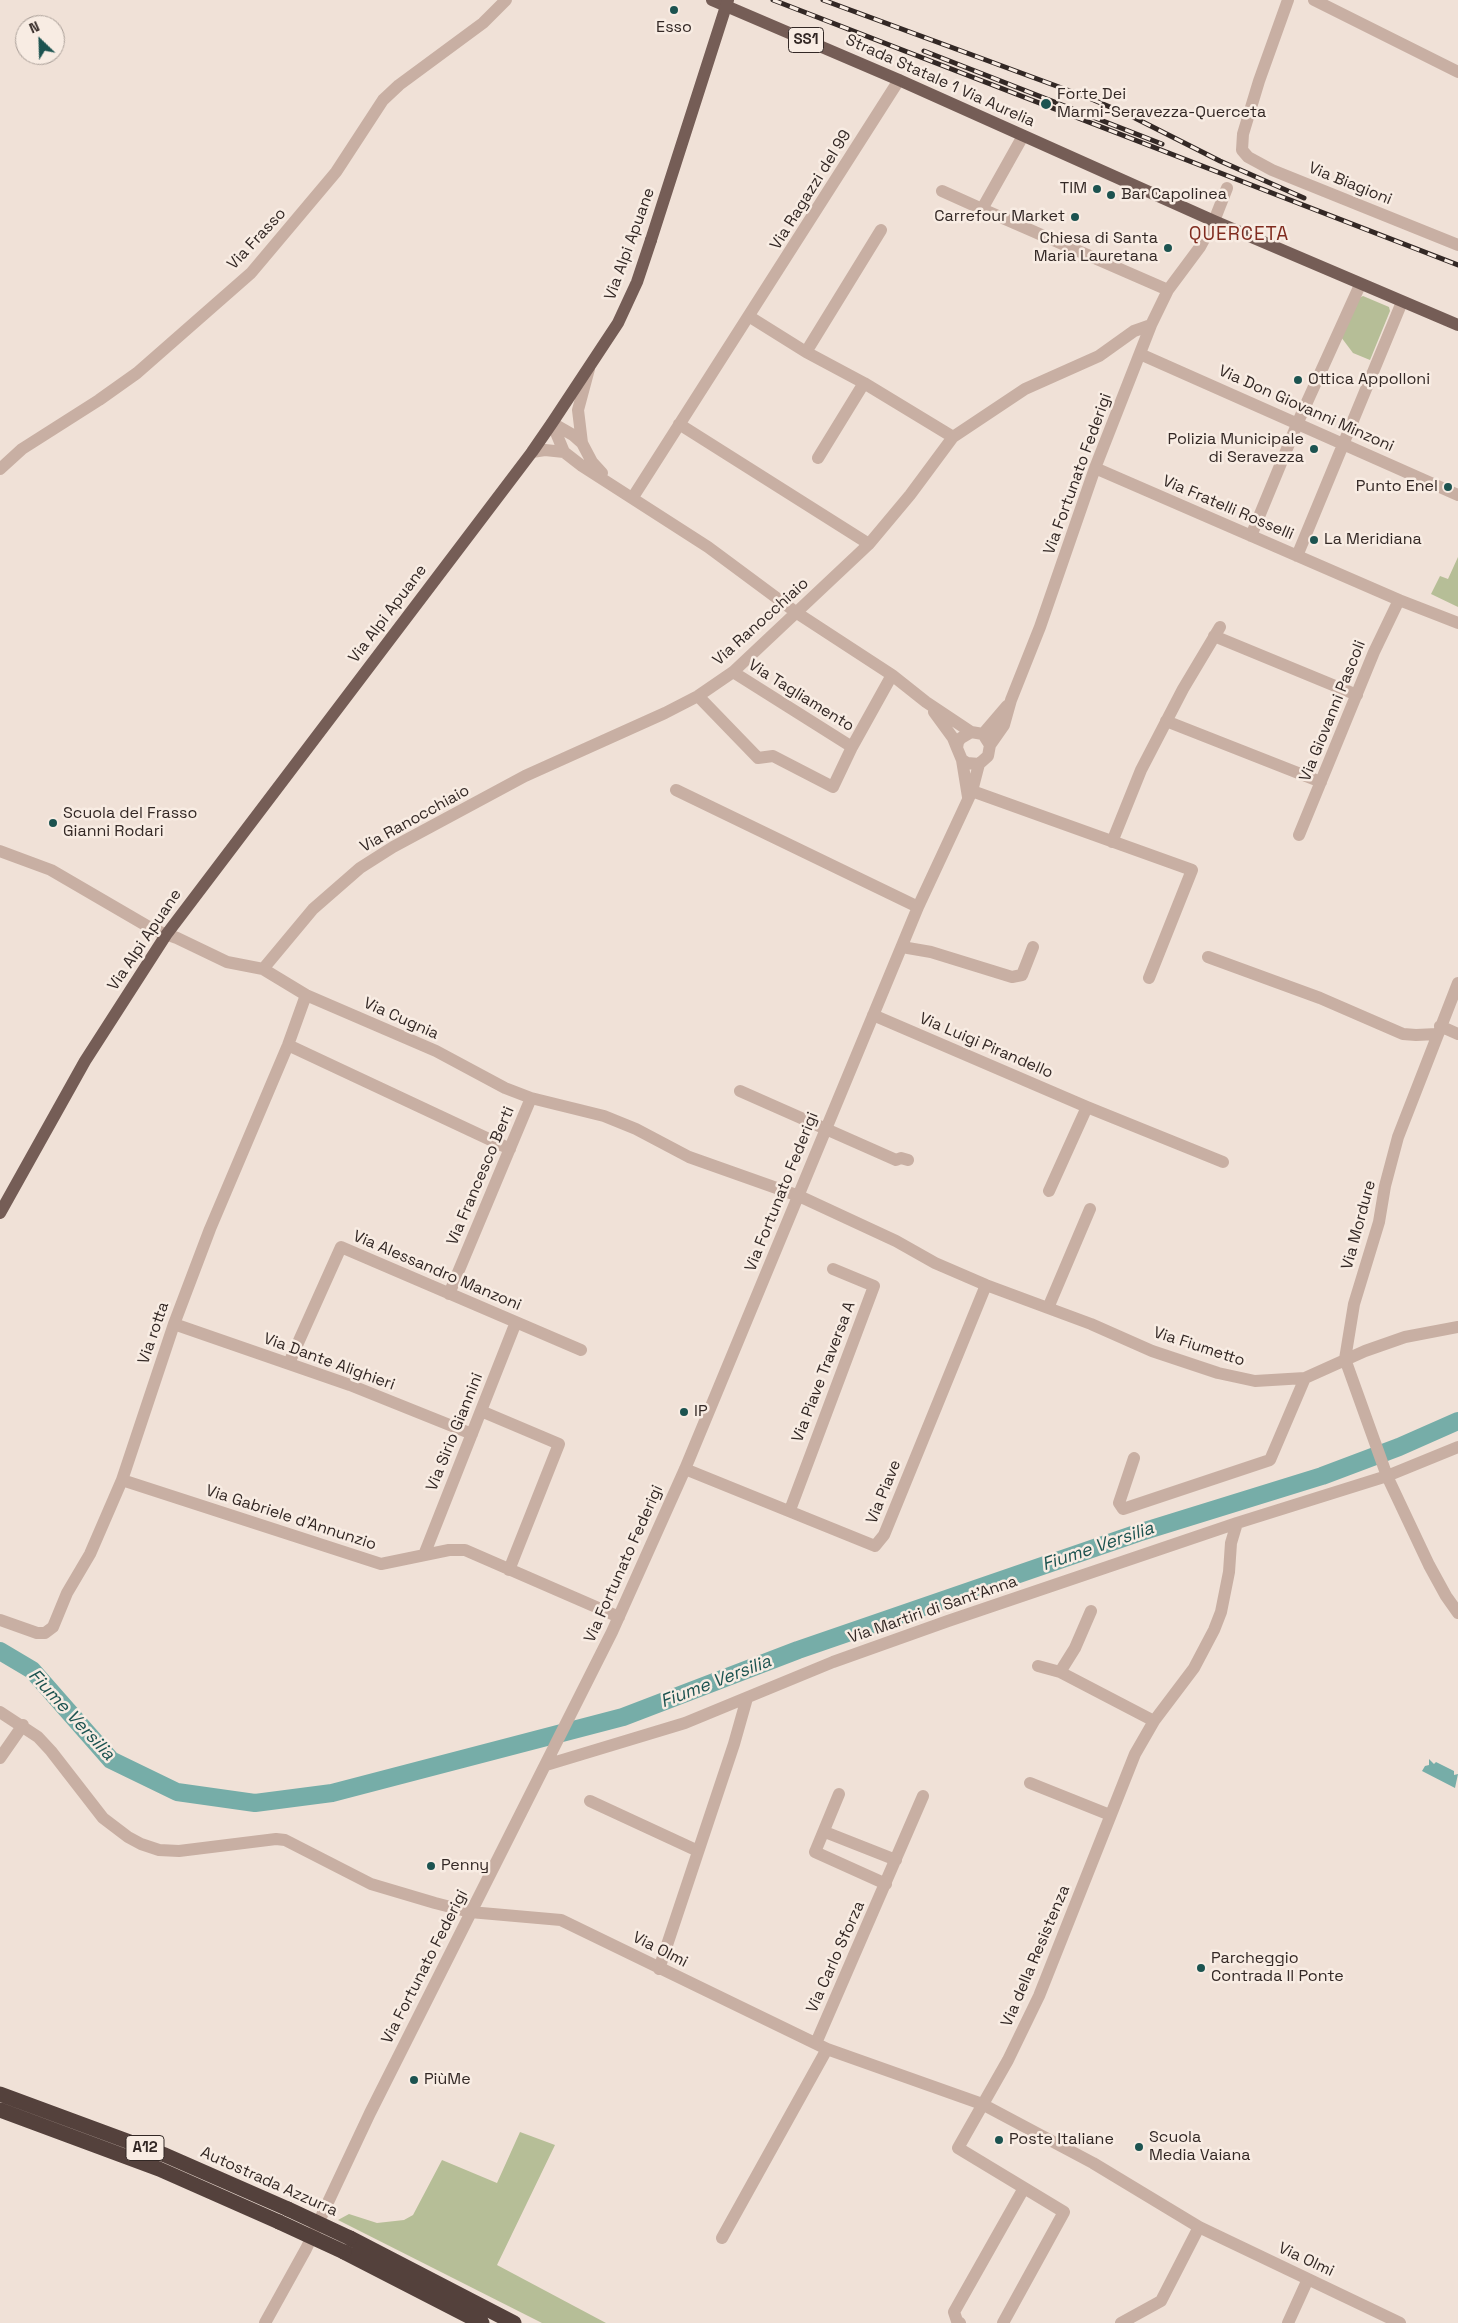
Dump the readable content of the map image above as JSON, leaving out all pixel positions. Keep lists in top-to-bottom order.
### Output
{
  "streets": {
    "highway": ["A12", "Autostrada Azzurra"],
    "main road": ["SS1", "Strada Statale 1 Via Aurelia", "Via Alpi Apuane"],
    "street": [
      "Via Biagioni",
      "Via Ragazzi del 99",
      "Via Frasso",
      "Via Don Giovanni Minzoni",
      "Via Fortunato Federigi",
      "Via Fratelli Rosselli",
      "Via Ranocchiaio",
      "Via Tagliamento",
      "Via Giovanni Pascoli",
      "Via Cugnia",
      "Via Luigi Pirandello",
      "Via Francesco Berti",
      "Via Mordure",
      "Via Alessandro Manzoni",
      "Via rotta",
      "Via Fiumetto",
      "Via Dante Alighieri",
      "Via Piave Traversa A",
      "Via Sirio Giannini",
      "Via Piave",
      "Via Gabriele d'Annunzio",
      "Via Martiri di Sant'Anna",
      "Via Olmi",
      "Via della Resistenza",
      "Via Carlo Sforza"
    ]
  },
  "crossings": [
    ["SS1", "Strada Statale 1 Via Aurelia"],
    ["Strada Statale 1 Via Aurelia", "Via Ragazzi del 99"],
    ["Strada Statale 1 Via Aurelia", "Via Fortunato Federigi"],
    ["Via Alpi Apuane", "Via Cugnia"],
    ["Via Don Giovanni Minzoni", "Via Fortunato Federigi"],
    ["Via Fortunato Federigi", "Via Fratelli Rosselli"],
    ["Via Fortunato Federigi", "Via Ranocchiaio"],
    ["Via Fortunato Federigi", "Via Cugnia"],
    ["Via Fortunato Federigi", "Via Luigi Pirandello"],
    ["Via Fortunato Federigi", "Via Fiumetto"],
    ["Via Fortunato Federigi", "Via Piave"],
    ["Via Fortunato Federigi", "Via Gabriele d'Annunzio"],
    ["Via Fortunato Federigi", "Via Martiri di Sant'Anna"],
    ["Via Fortunato Federigi", "Via Olmi"],
    ["Via Fratelli Rosselli", "Via Giovanni Pascoli"],
    ["Via Ranocchiaio", "Via Tagliamento"],
    ["Via Ranocchiaio", "Via Cugnia"],
    ["Via Cugnia", "Via Francesco Berti"],
    ["Via Cugnia", "Via rotta"],
    ["Via Cugnia", "Via Fiumetto"],
    ["Via Francesco Berti", "Via Alessandro Manzoni"],
    ["Via Mordure", "Via Fiumetto"],
    ["Via Alessandro Manzoni", "Via Dante Alighieri"],
    ["Via Alessandro Manzoni", "Via Sirio Giannini"],
    ["Via rotta", "Via Dante Alighieri"],
    ["Via rotta", "Via Gabriele d'Annunzio"],
    ["Via Fiumetto", "Via Piave"],
    ["Via Dante Alighieri", "Via Sirio Giannini"],
    ["Via Piave Traversa A", "Via Piave"],
    ["Via Sirio Giannini", "Via Gabriele d'Annunzio"],
    ["Via Martiri di Sant'Anna", "Via della Resistenza"],
    ["Via Olmi", "Via della Resistenza"],
    ["Via Olmi", "Via Carlo Sforza"]
  ],
  "districts": ["QUERCETA"],
  "water": ["Fiume Versilia"],
  "places": [
    "Esso",
    "Forte Dei Marmi-Seravezza-Querceta",
    "TIM",
    "Bar Capolinea",
    "Carrefour Market",
    "Chiesa di Santa Maria Lauretana",
    "Ottica Appolloni",
    "Polizia Municipale di Seravezza",
    "Punto Enel",
    "La Meridiana",
    "Scuola del Frasso Gianni Rodari",
    "IP",
    "Penny",
    "Parcheggio Contrada Il Ponte",
    "PiùMe",
    "Poste Italiane",
    "Scuola Media Vaiana"
  ],
  "north": "top left"
}
